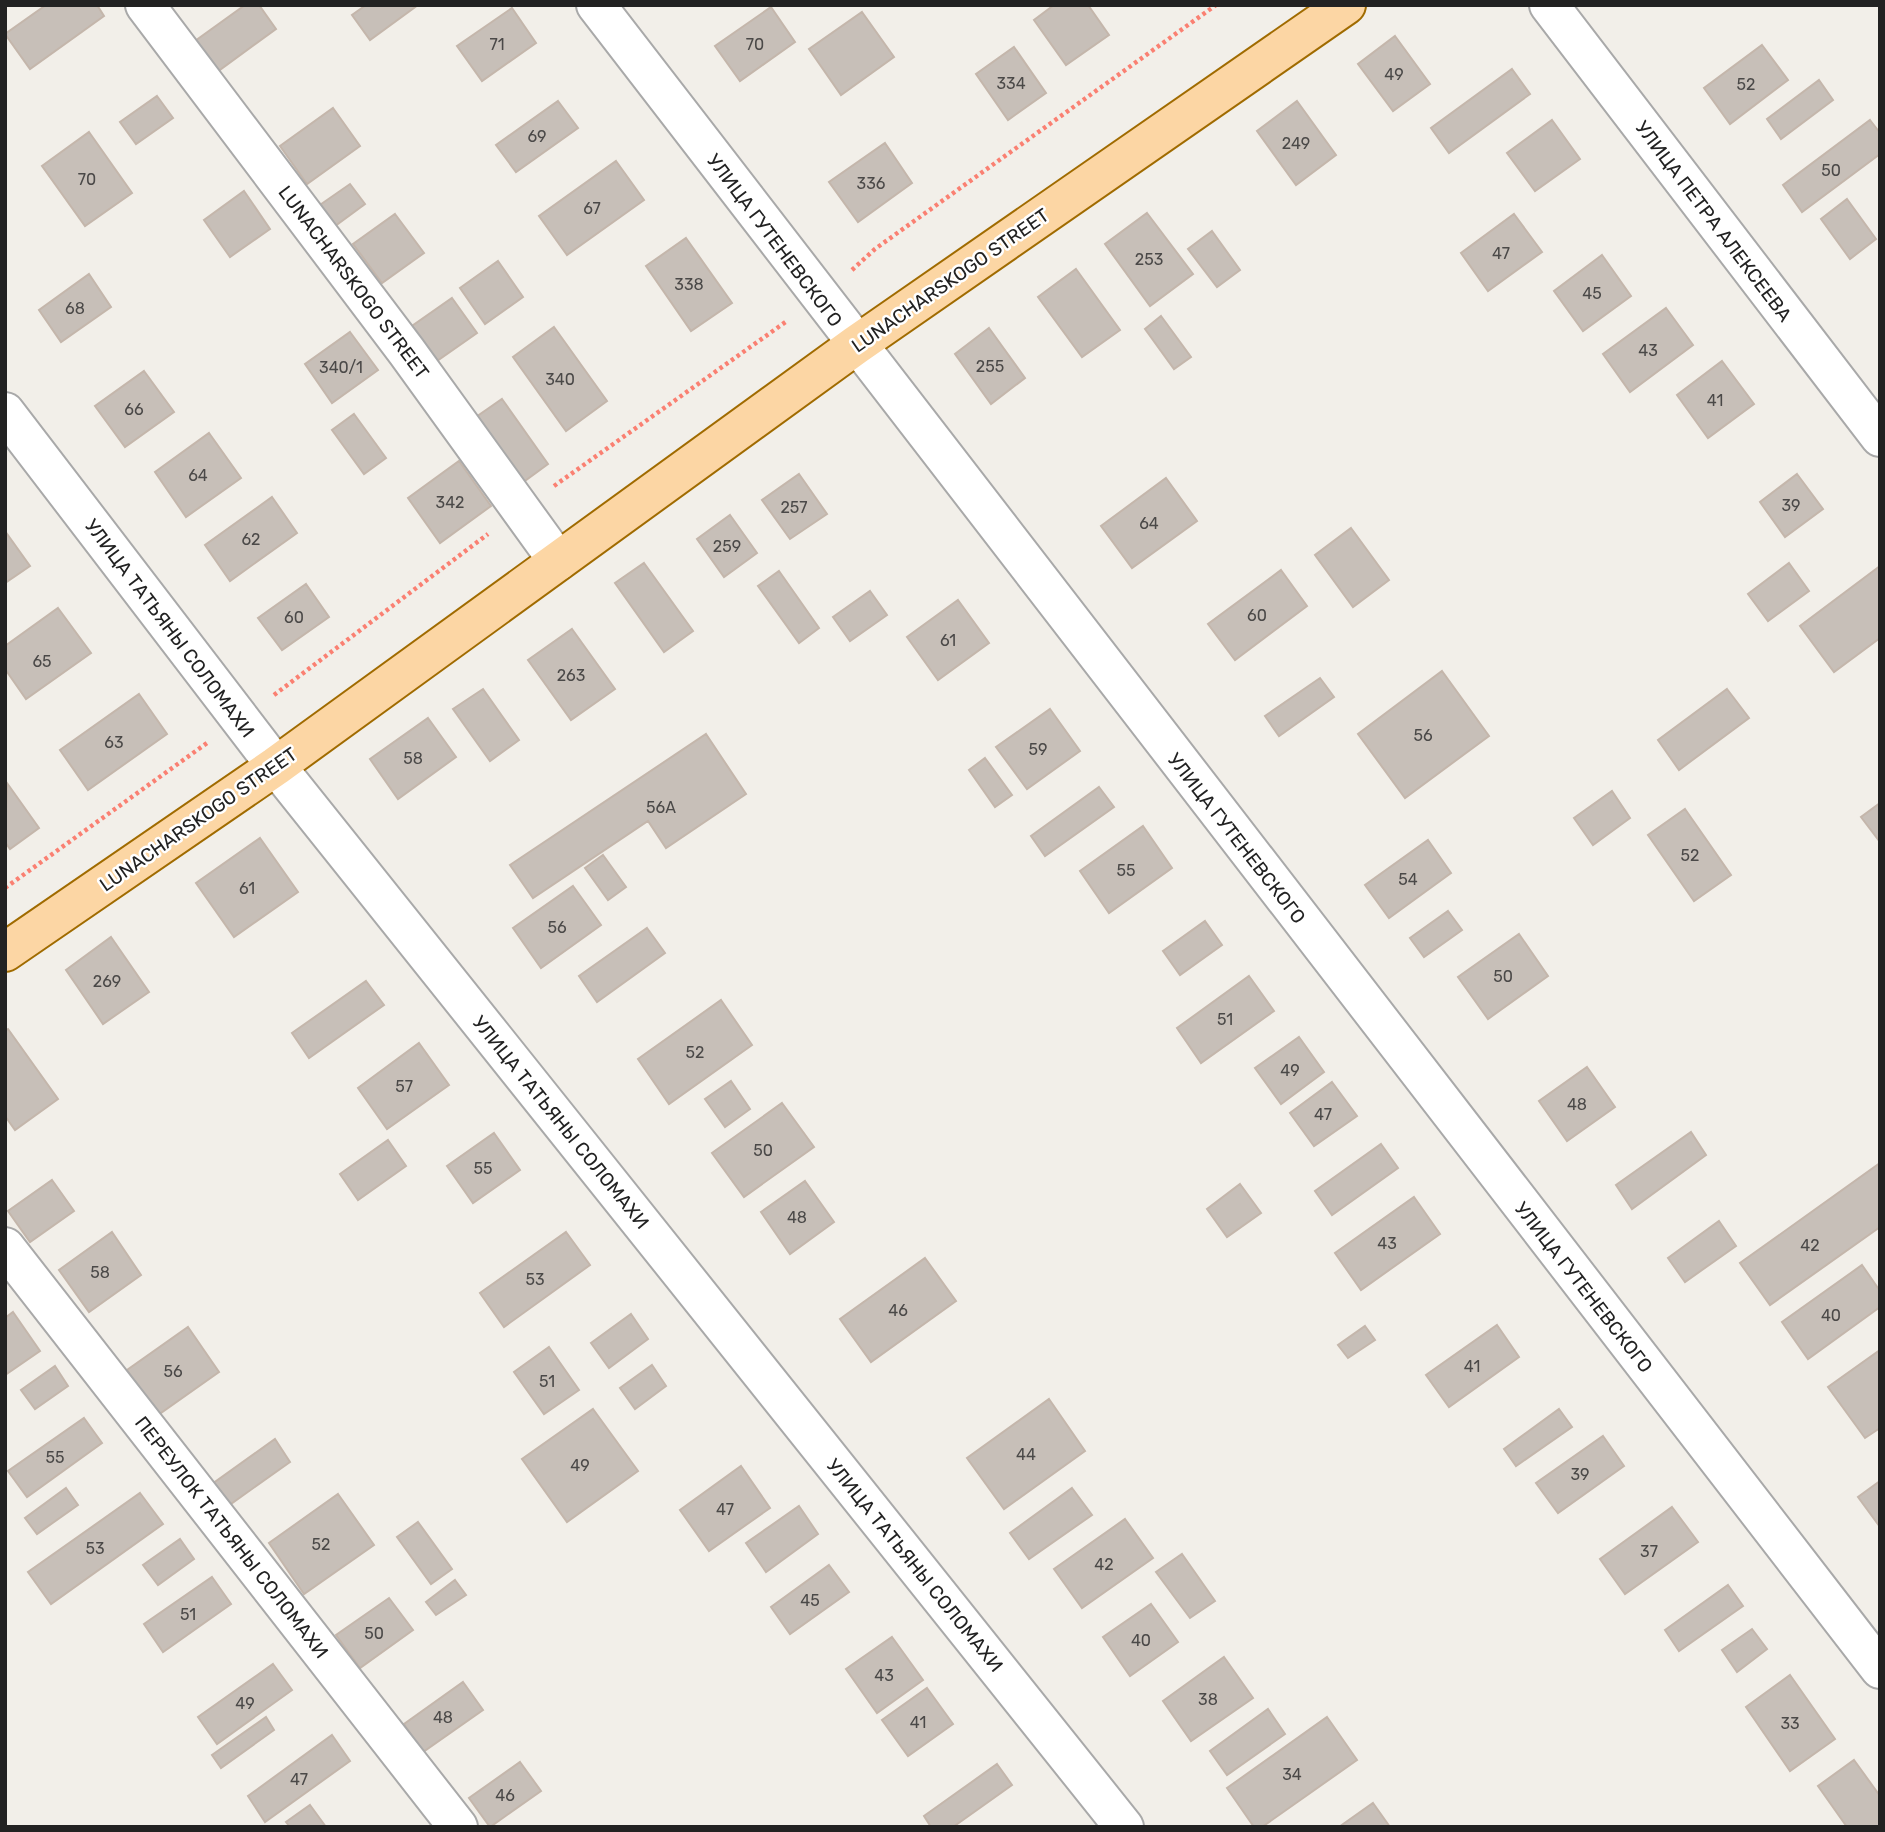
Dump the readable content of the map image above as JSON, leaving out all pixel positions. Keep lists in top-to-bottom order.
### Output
{
  "streets": {
    "main road": ["LUNACHARSKOGO STREET"],
    "street": [
      "УЛИЦА ПЕТРА АЛЕКСЕЕВА",
      "УЛИЦА ГУТЕНЕВСКОГО",
      "УЛИЦА ТАТЬЯНЫ СОЛОМАХИ",
      "ПЕРЕУЛОК ТАТЬЯНЫ СОЛОМАХИ"
    ]
  },
  "crossings": [
    ["УЛИЦА ГУТЕНЕВСКОГО", "LUNACHARSKOGO STREET"],
    ["LUNACHARSKOGO STREET", "УЛИЦА ТАТЬЯНЫ СОЛОМАХИ"]
  ],
  "house_numbers": [
    "71",
    "70",
    "49",
    "334",
    "52",
    "69",
    "249",
    "50",
    "70",
    "336",
    "67",
    "47",
    "253",
    "338",
    "45",
    "68",
    "43",
    "255",
    "340/1",
    "340",
    "41",
    "66",
    "64",
    "342",
    "39",
    "257",
    "64",
    "62",
    "259",
    "60",
    "60",
    "61",
    "65",
    "263",
    "56",
    "63",
    "59",
    "58",
    "56А",
    "52",
    "55",
    "54",
    "61",
    "56",
    "50",
    "269",
    "51",
    "52",
    "49",
    "57",
    "48",
    "47",
    "50",
    "55",
    "48",
    "43",
    "42",
    "58",
    "53",
    "46",
    "40",
    "41",
    "56",
    "51",
    "44",
    "55",
    "49",
    "39",
    "47",
    "52",
    "53",
    "37",
    "42",
    "45",
    "51",
    "50",
    "40",
    "43",
    "38",
    "49",
    "48",
    "41",
    "33",
    "34",
    "47",
    "46"
  ]
}
